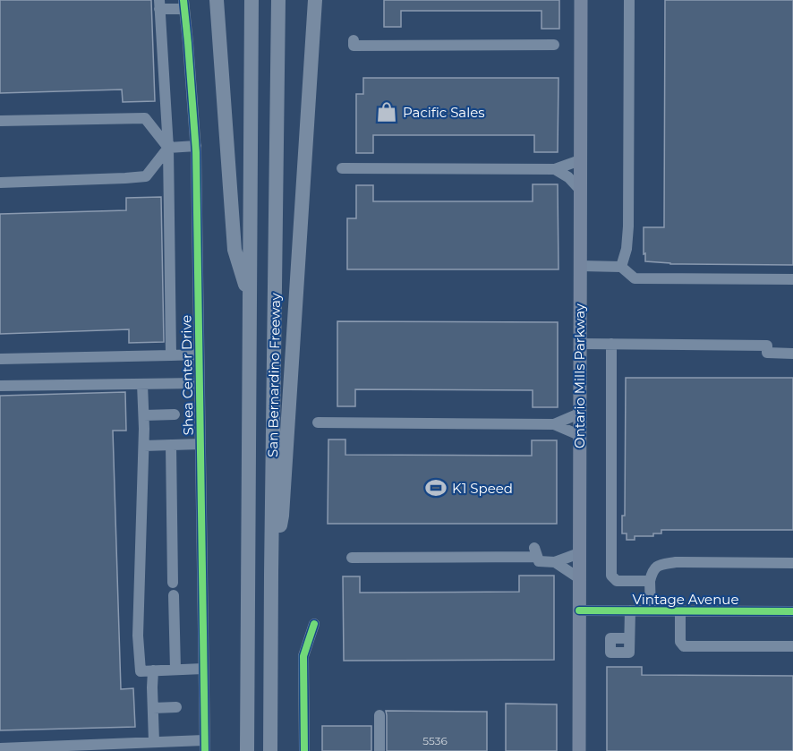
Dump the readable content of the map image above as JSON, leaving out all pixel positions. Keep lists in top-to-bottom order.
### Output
{
  "streets": {
    "highway": ["San Bernardino Freeway"],
    "main road": ["Ontario Mills Parkway"],
    "street": ["Shea Center Drive", "Vintage Avenue"]
  },
  "crossings": [
    ["Ontario Mills Parkway", "Vintage Avenue"]
  ],
  "places": {
    "shop": ["Pacific Sales"],
    "sports": ["K1 Speed"]
  },
  "house_numbers": ["5536"]
}
